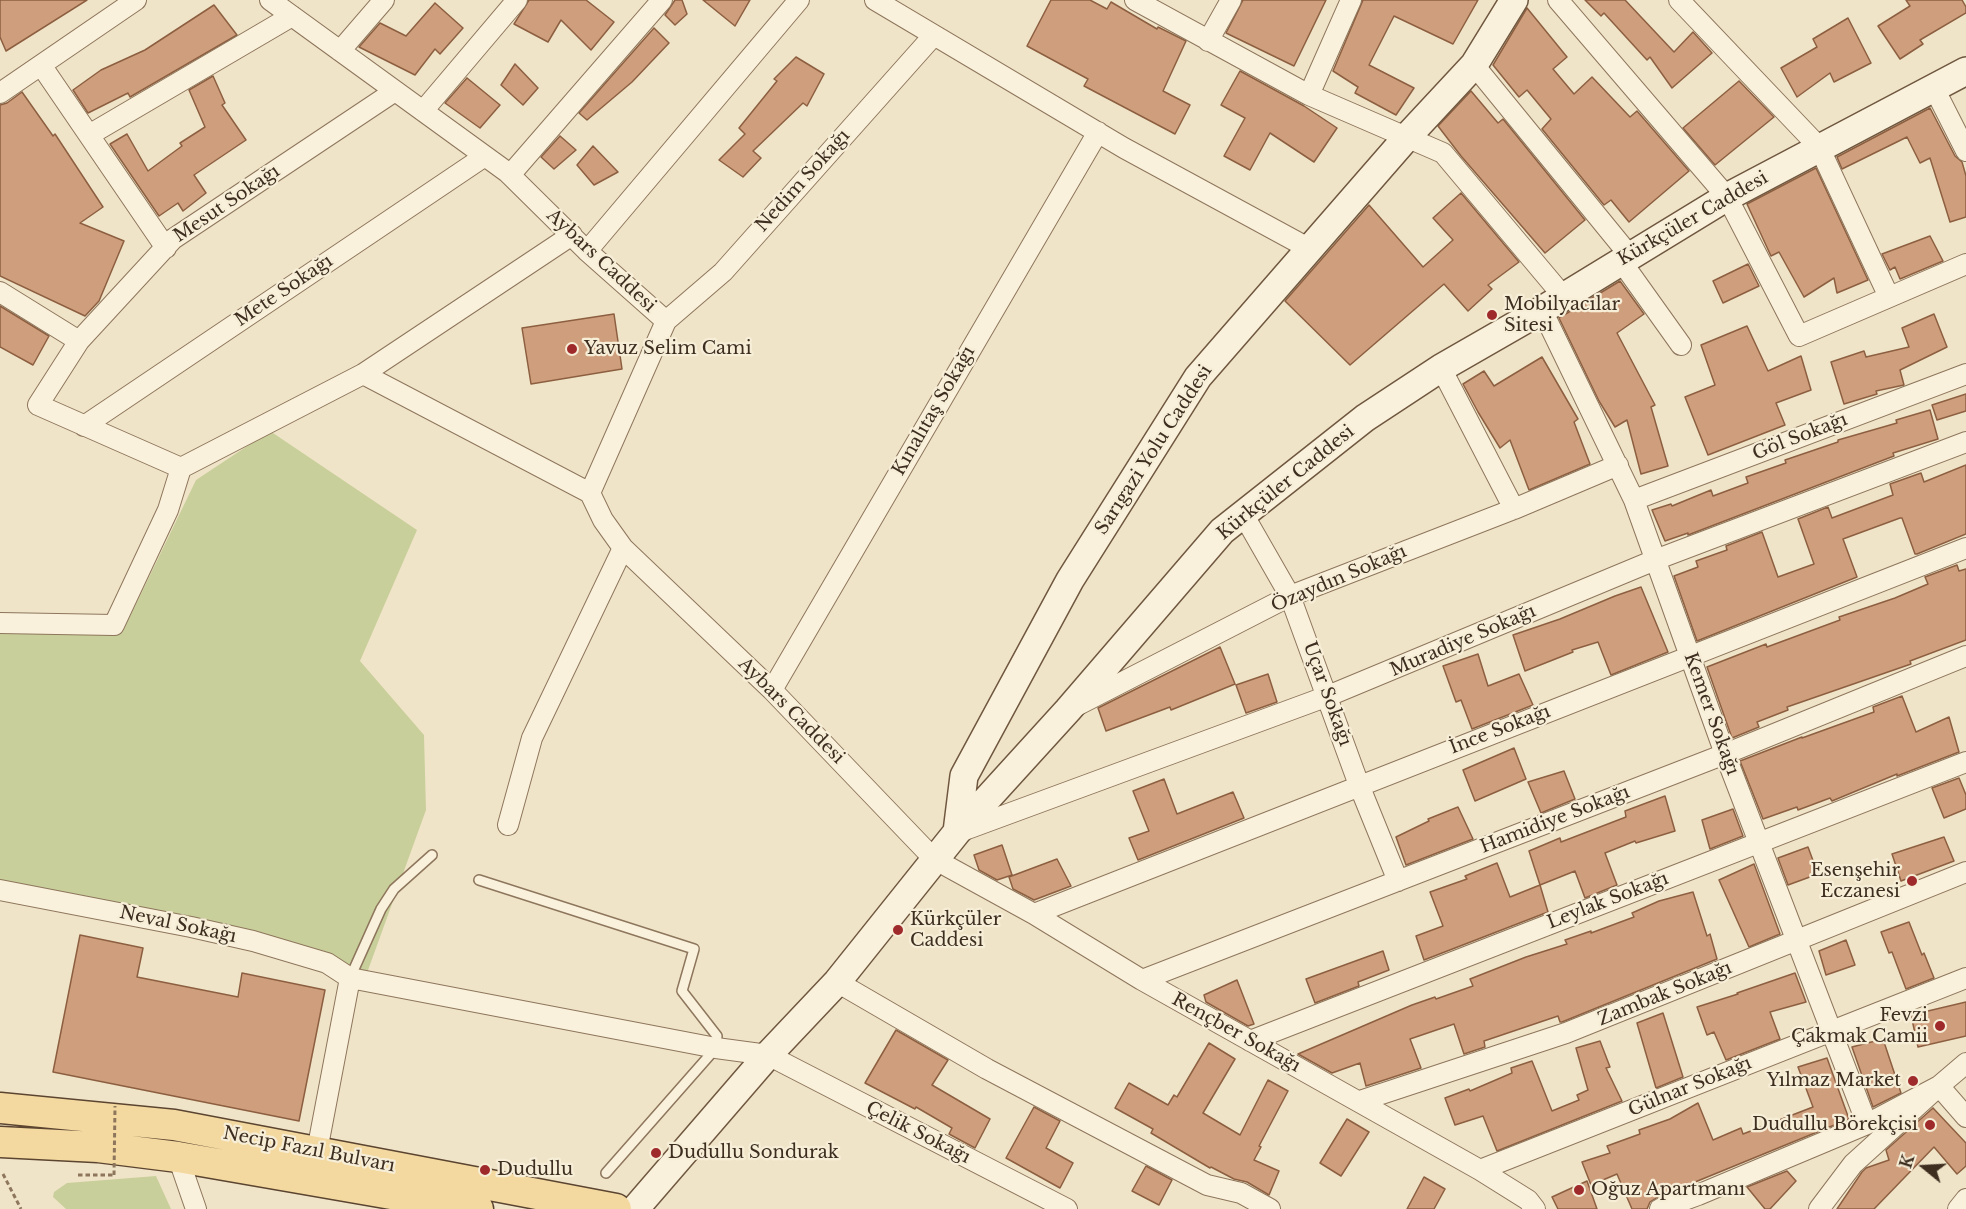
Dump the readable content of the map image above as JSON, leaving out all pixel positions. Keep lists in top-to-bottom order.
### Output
{
  "streets": {
    "main road": ["Kürkçüler Caddesi", "Sarıgazi Yolu Caddesi", "Necip Fazıl Bulvarı"],
    "street": [
      "Nedim Sokağı",
      "Mesut Sokağı",
      "Aybars Caddesi",
      "Mete Sokağı",
      "Kınalıtaş Sokağı",
      "Göl Sokağı",
      "Özaydın Sokağı",
      "Muradiye Sokağı",
      "Uçar Sokağı",
      "Kemer Sokağı",
      "İnce Sokağı",
      "Hamidiye Sokağı",
      "Leylak Sokağı",
      "Neval Sokağı",
      "Zambak Sokağı",
      "Rençber Sokağı",
      "Gülnar Sokağı",
      "Çelik Sokağı"
    ]
  },
  "crossings": [
    ["Nedim Sokağı", "Aybars Caddesi"],
    ["Mesut Sokağı", "Aybars Caddesi"],
    ["Mesut Sokağı", "Mete Sokağı"],
    ["Kürkçüler Caddesi", "Aybars Caddesi"],
    ["Kürkçüler Caddesi", "Sarıgazi Yolu Caddesi"],
    ["Kürkçüler Caddesi", "Özaydın Sokağı"],
    ["Kürkçüler Caddesi", "Muradiye Sokağı"],
    ["Kürkçüler Caddesi", "Uçar Sokağı"],
    ["Kürkçüler Caddesi", "Kemer Sokağı"],
    ["Kürkçüler Caddesi", "Rençber Sokağı"],
    ["Kürkçüler Caddesi", "Çelik Sokağı"],
    ["Aybars Caddesi", "Mete Sokağı"],
    ["Aybars Caddesi", "Kınalıtaş Sokağı"],
    ["Aybars Caddesi", "Rençber Sokağı"],
    ["Göl Sokağı", "Kemer Sokağı"],
    ["Sarıgazi Yolu Caddesi", "Muradiye Sokağı"],
    ["Sarıgazi Yolu Caddesi", "Kemer Sokağı"],
    ["Özaydın Sokağı", "Uçar Sokağı"],
    ["Özaydın Sokağı", "Kemer Sokağı"],
    ["Muradiye Sokağı", "Uçar Sokağı"],
    ["Muradiye Sokağı", "Kemer Sokağı"],
    ["Uçar Sokağı", "İnce Sokağı"],
    ["Uçar Sokağı", "Hamidiye Sokağı"],
    ["Kemer Sokağı", "İnce Sokağı"],
    ["Kemer Sokağı", "Hamidiye Sokağı"],
    ["Kemer Sokağı", "Leylak Sokağı"],
    ["Kemer Sokağı", "Zambak Sokağı"],
    ["Kemer Sokağı", "Gülnar Sokağı"],
    ["İnce Sokağı", "Rençber Sokağı"],
    ["Hamidiye Sokağı", "Rençber Sokağı"],
    ["Leylak Sokağı", "Rençber Sokağı"],
    ["Neval Sokağı", "Çelik Sokağı"],
    ["Zambak Sokağı", "Rençber Sokağı"],
    ["Rençber Sokağı", "Gülnar Sokağı"]
  ],
  "places": [
    "Mobilyacılar Sitesi",
    "Yavuz Selim Cami",
    "Esenşehir Eczanesi",
    "Kürkçüler Caddesi",
    "Fevzi Çakmak Camii",
    "Yılmaz Market",
    "Dudullu Börekçisi",
    "Dudullu Sondurak",
    "Dudullu",
    "Oğuz Apartmanı"
  ],
  "north": "left"
}
